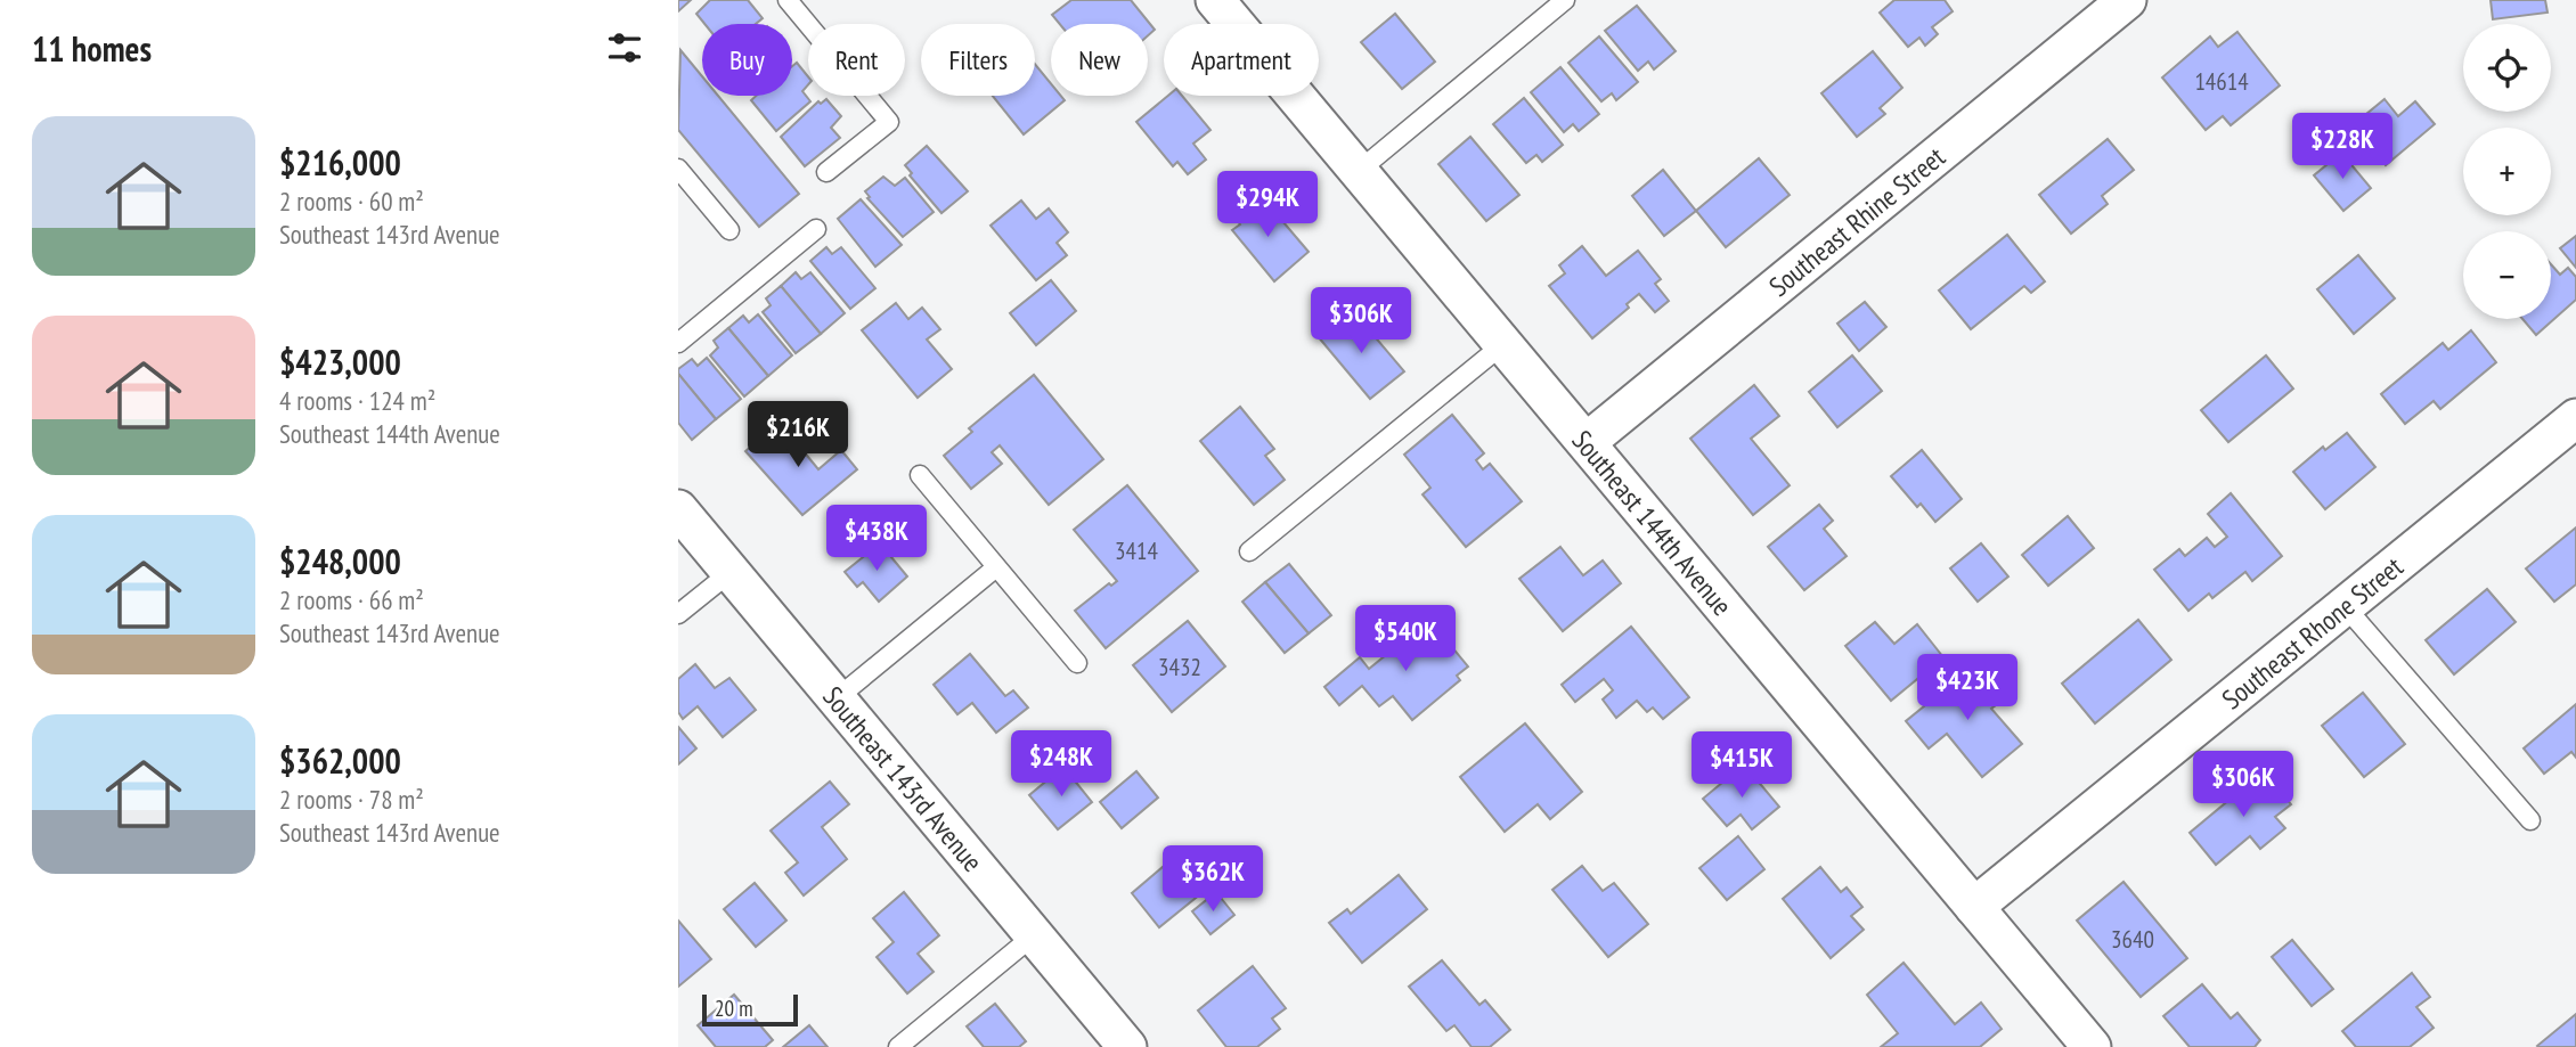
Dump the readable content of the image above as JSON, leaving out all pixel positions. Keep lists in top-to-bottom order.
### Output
{
  "streets": {
    "street": [
      "Southeast Rhine Street",
      "Southeast 144th Avenue",
      "Southeast Rhone Street",
      "Southeast 143rd Avenue"
    ]
  },
  "crossings": [
    ["Southeast Rhine Street", "Southeast 144th Avenue"],
    ["Southeast 144th Avenue", "Southeast Rhone Street"]
  ],
  "house_numbers": [
    "14614",
    "3414",
    "3432",
    "3640"
  ],
  "scale_bar": "20 m",
  "page": {
    "heading": "11 homes",
    "map_buttons": ["+", "−"],
    "chip": [
      "Buy",
      "Rent",
      "Filters",
      "New",
      "Apartment"
    ],
    "list": [
      {
        "name": "$216,000",
        "note": "2 rooms · 60 m² · Southeast 143rd Avenue"
      },
      {
        "name": "$423,000",
        "note": "4 rooms · 124 m² · Southeast 144th Avenue"
      },
      {
        "name": "$248,000",
        "note": "2 rooms · 66 m² · Southeast 143rd Avenue"
      },
      {
        "name": "$362,000",
        "note": "2 rooms · 78 m² · Southeast 143rd Avenue"
      }
    ],
    "price": [
      "$228K",
      "$294K",
      "$306K",
      "$216K",
      "$438K",
      "$540K",
      "$423K",
      "$248K",
      "$415K",
      "$306K",
      "$362K"
    ],
    "scale": "20 m"
  }
}
